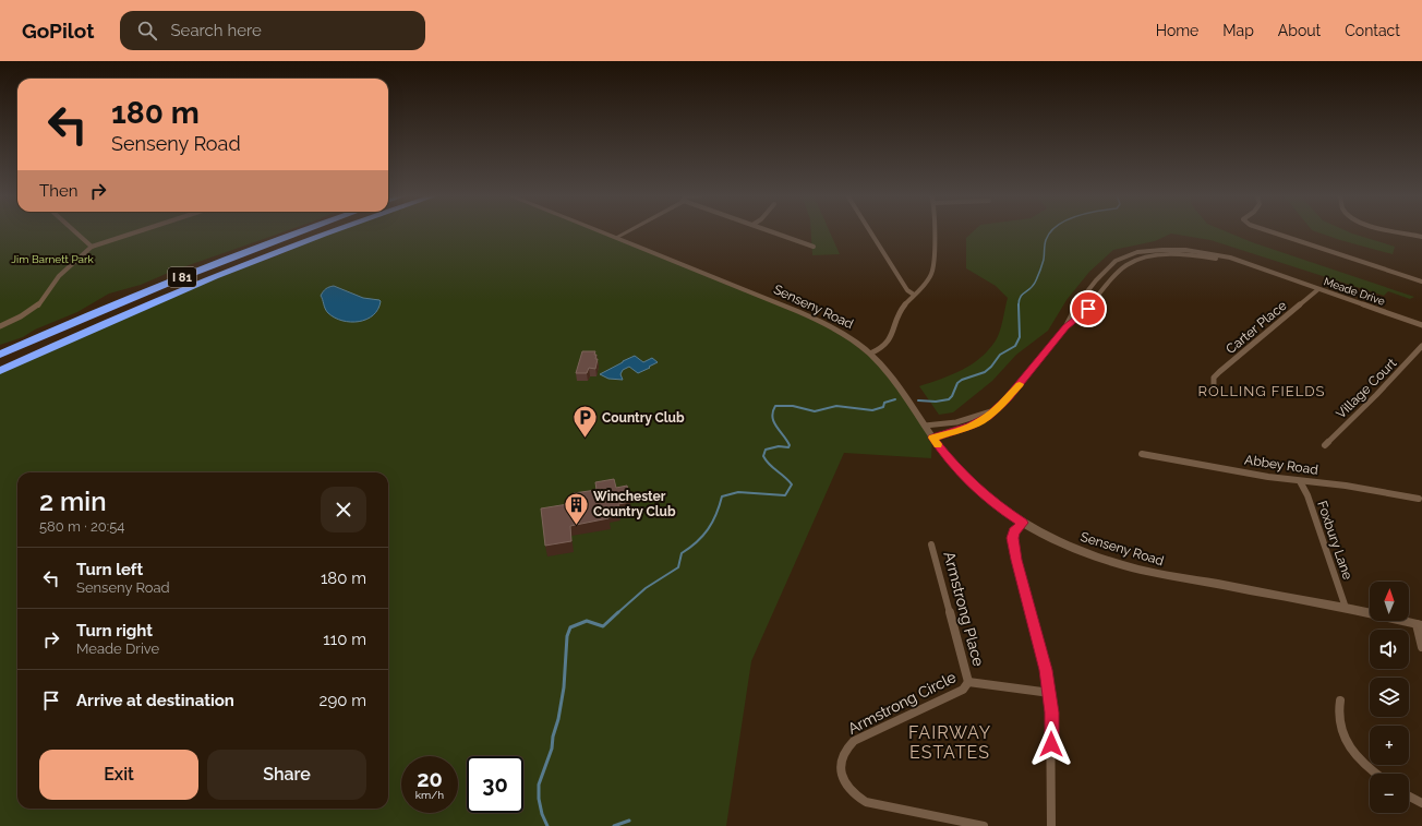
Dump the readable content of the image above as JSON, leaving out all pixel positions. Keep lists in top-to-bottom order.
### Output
{
  "streets": {
    "highway": ["I 81"],
    "main road": ["Senseny Road"],
    "street": [
      "Meade Drive",
      "Carter Place",
      "Village Court",
      "Abbey Road",
      "Foxbury Lane",
      "Armstrong Place",
      "Armstrong Circle"
    ]
  },
  "crossings": [
    ["Meade Drive", "Senseny Road"],
    ["Meade Drive", "Carter Place"],
    ["Senseny Road", "Foxbury Lane"],
    ["Abbey Road", "Foxbury Lane"],
    ["Armstrong Place", "Armstrong Circle"]
  ],
  "districts": ["ROLLING FIELDS", "FAIRWAY ESTATES"],
  "parks": ["Jim Barnett Park"],
  "places": {
    "parking": ["Country Club"],
    "building": ["Winchester Country Club"]
  },
  "north": "top",
  "page": {
    "header": "GoPilot",
    "search": "Search here",
    "nav": [
      "Home",
      "Map",
      "About",
      "Contact"
    ],
    "turn": ["180 m", "Senseny Road"],
    "then": "Then",
    "heading": ["2 min", "580 m · 20:54"],
    "list": [
      {
        "name": "Turn left",
        "note": "Senseny Road",
        "value": "180 m"
      },
      {
        "name": "Turn right",
        "note": "Meade Drive",
        "value": "110 m"
      },
      {
        "name": "Arrive at destination",
        "value": "290 m"
      }
    ],
    "map_buttons": ["+", "−"],
    "buttons": ["Exit", "Share"],
    "speed": "20 km/h",
    "limit": "30"
  }
}
